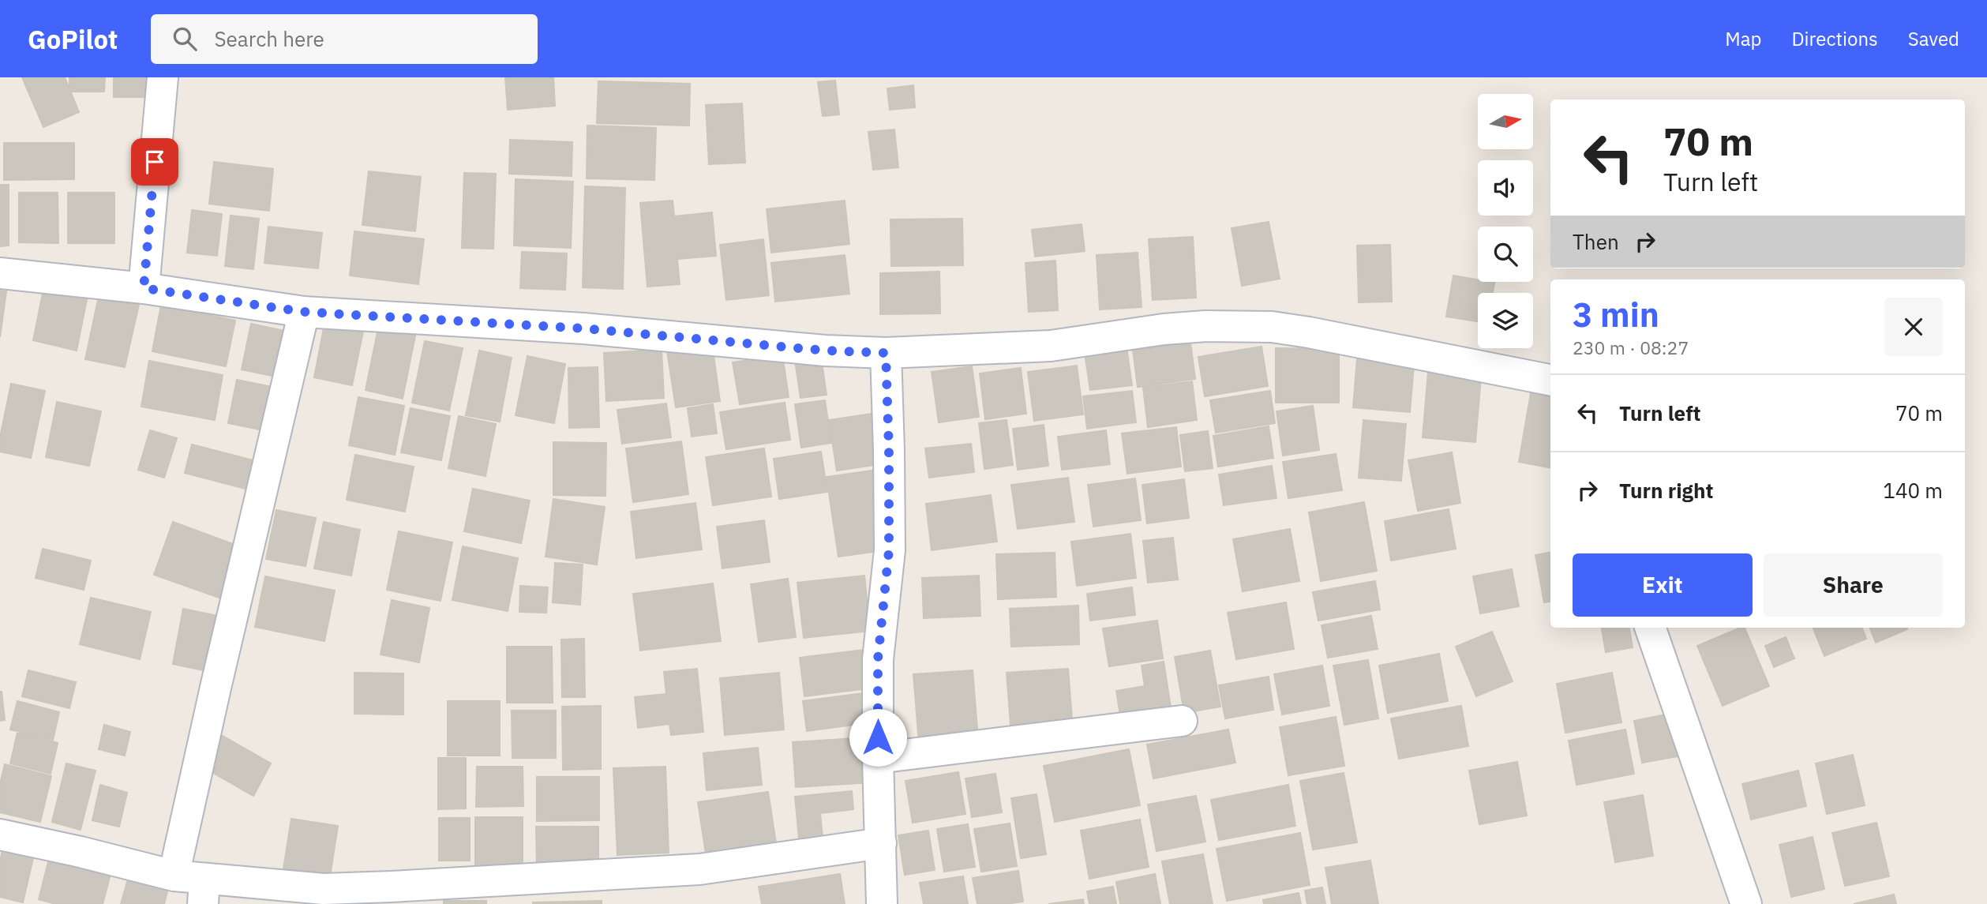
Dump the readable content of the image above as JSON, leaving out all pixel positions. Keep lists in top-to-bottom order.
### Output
{
  "north": "right",
  "page": {
    "header": "GoPilot",
    "search": "Search here",
    "nav": ["Map", "Directions", "Saved"],
    "turn": ["70 m", "Turn left"],
    "then": "Then",
    "heading": ["3 min", "230 m · 08:27"],
    "list": [
      {
        "name": "Turn left",
        "value": "70 m"
      },
      {
        "name": "Turn right",
        "value": "140 m"
      }
    ],
    "buttons": ["Exit", "Share"]
  }
}
